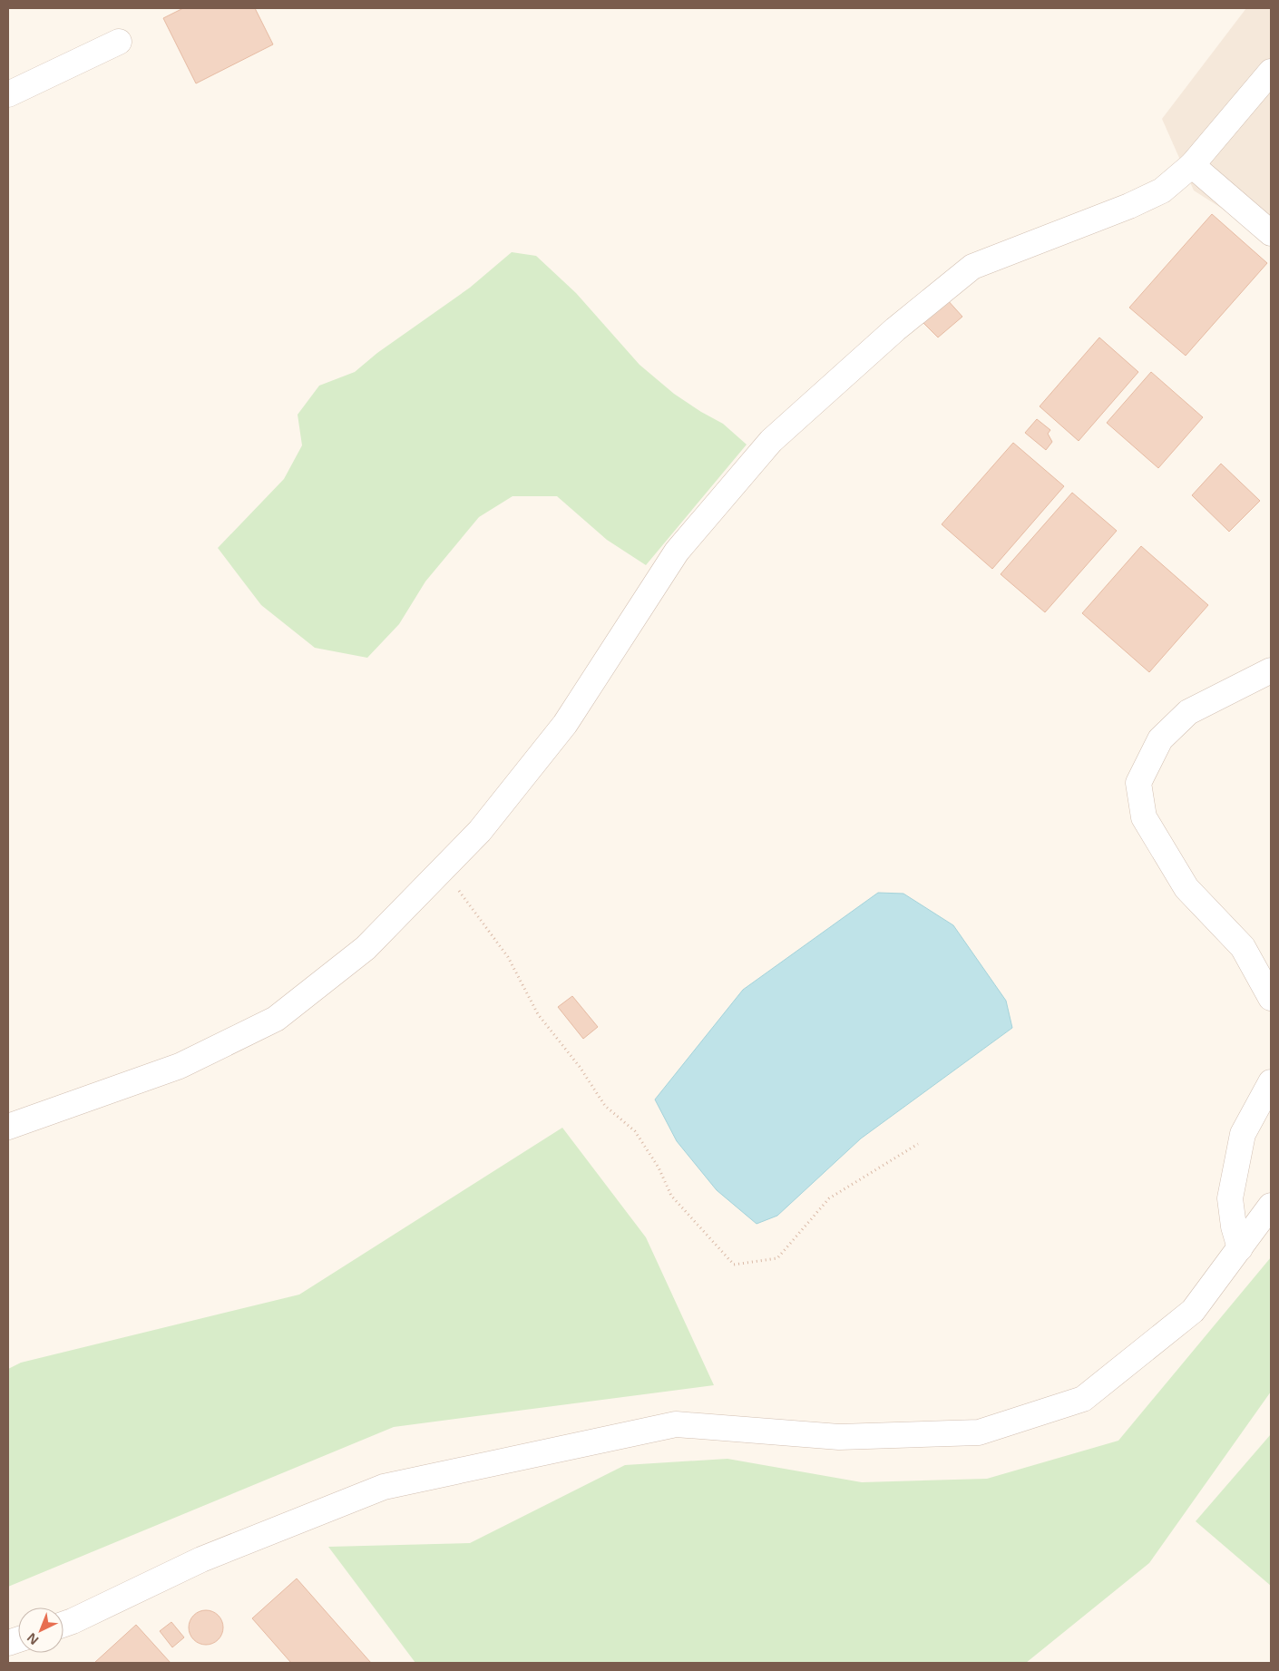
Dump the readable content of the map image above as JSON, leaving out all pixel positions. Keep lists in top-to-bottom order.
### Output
{
  "north": "bottom left"
}
